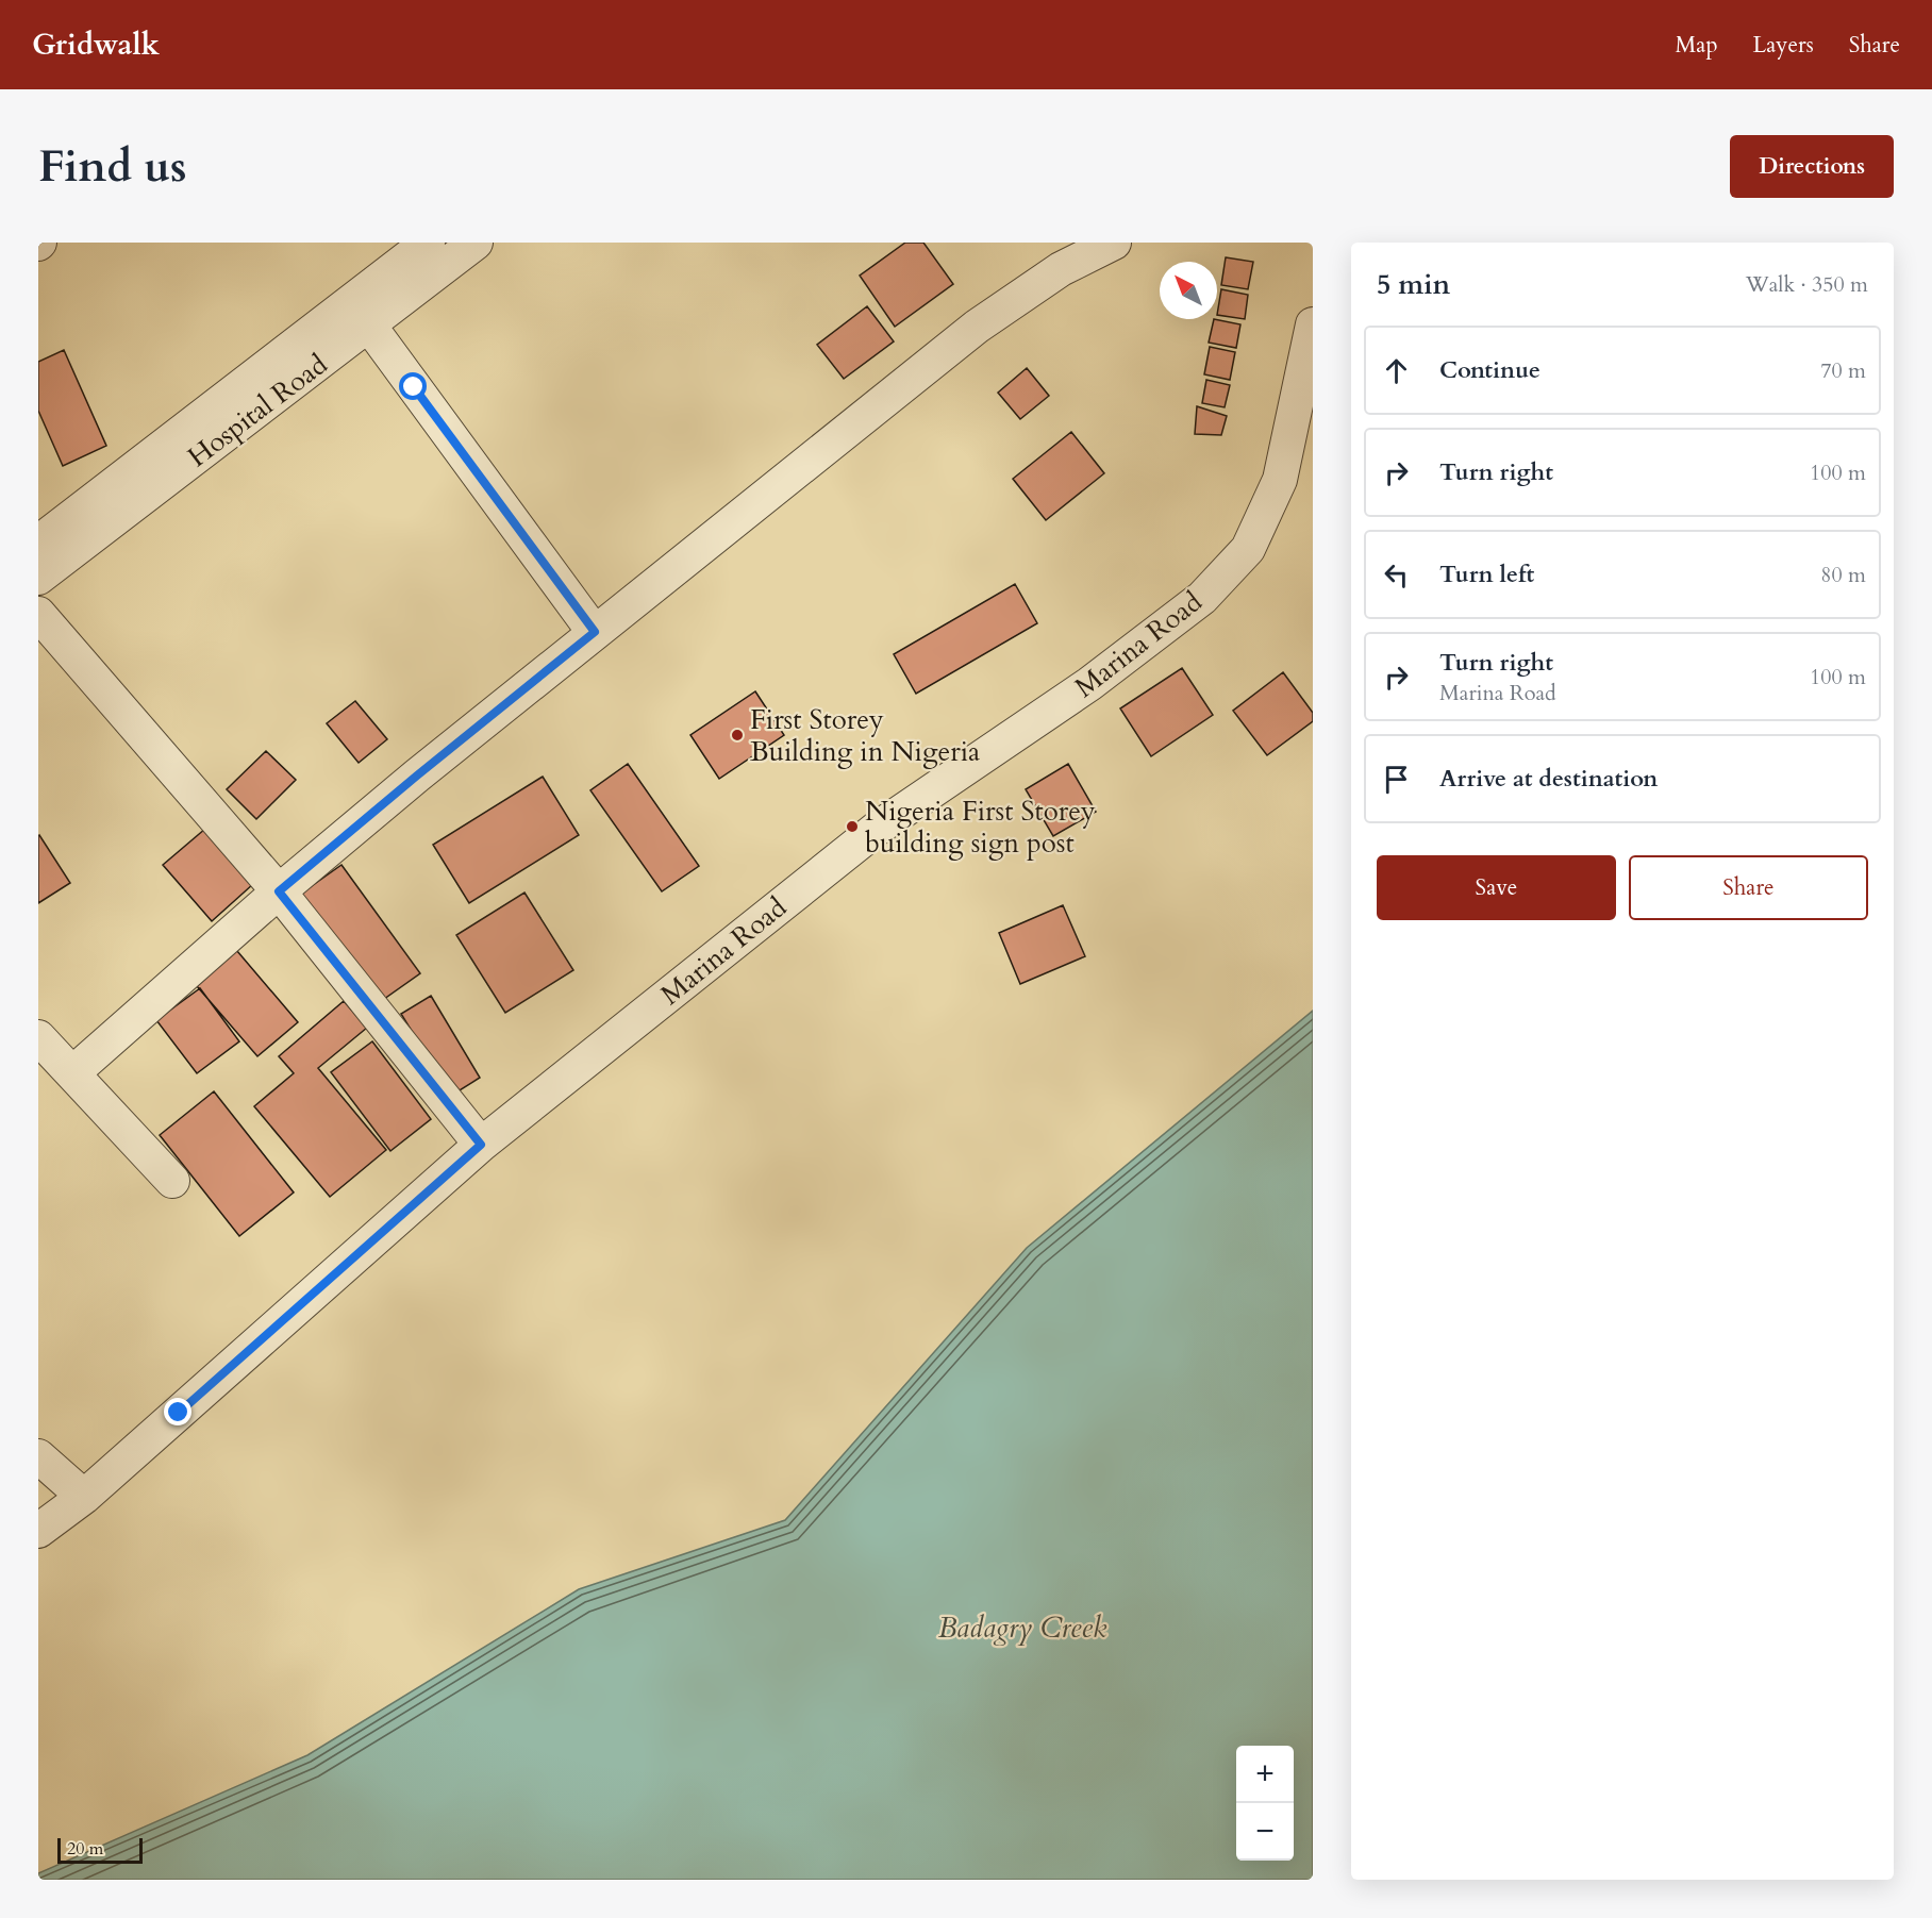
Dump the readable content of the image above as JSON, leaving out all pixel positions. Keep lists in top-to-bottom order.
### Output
{
  "streets": {
    "street": ["Hospital Road", "Marina Road"]
  },
  "water": ["Badagry Creek"],
  "places": ["First Storey Building in Nigeria", "Nigeria First Storey building sign post"],
  "scale_bar": "20 m",
  "north": "top left",
  "page": {
    "header": "Gridwalk",
    "nav": ["Map", "Layers", "Share"],
    "buttons": [
      "Directions",
      ["Save", "Share"]
    ],
    "title": "Find us",
    "heading": ["5 min", "Walk · 350 m"],
    "list": [
      ["Continue", "70 m"],
      ["Turn right", "100 m"],
      ["Turn left", "80 m"],
      ["Turn right", "Marina Road", "100 m"],
      "Arrive at destination"
    ],
    "map_buttons": ["+", "−"],
    "scale": "20 m"
  }
}
